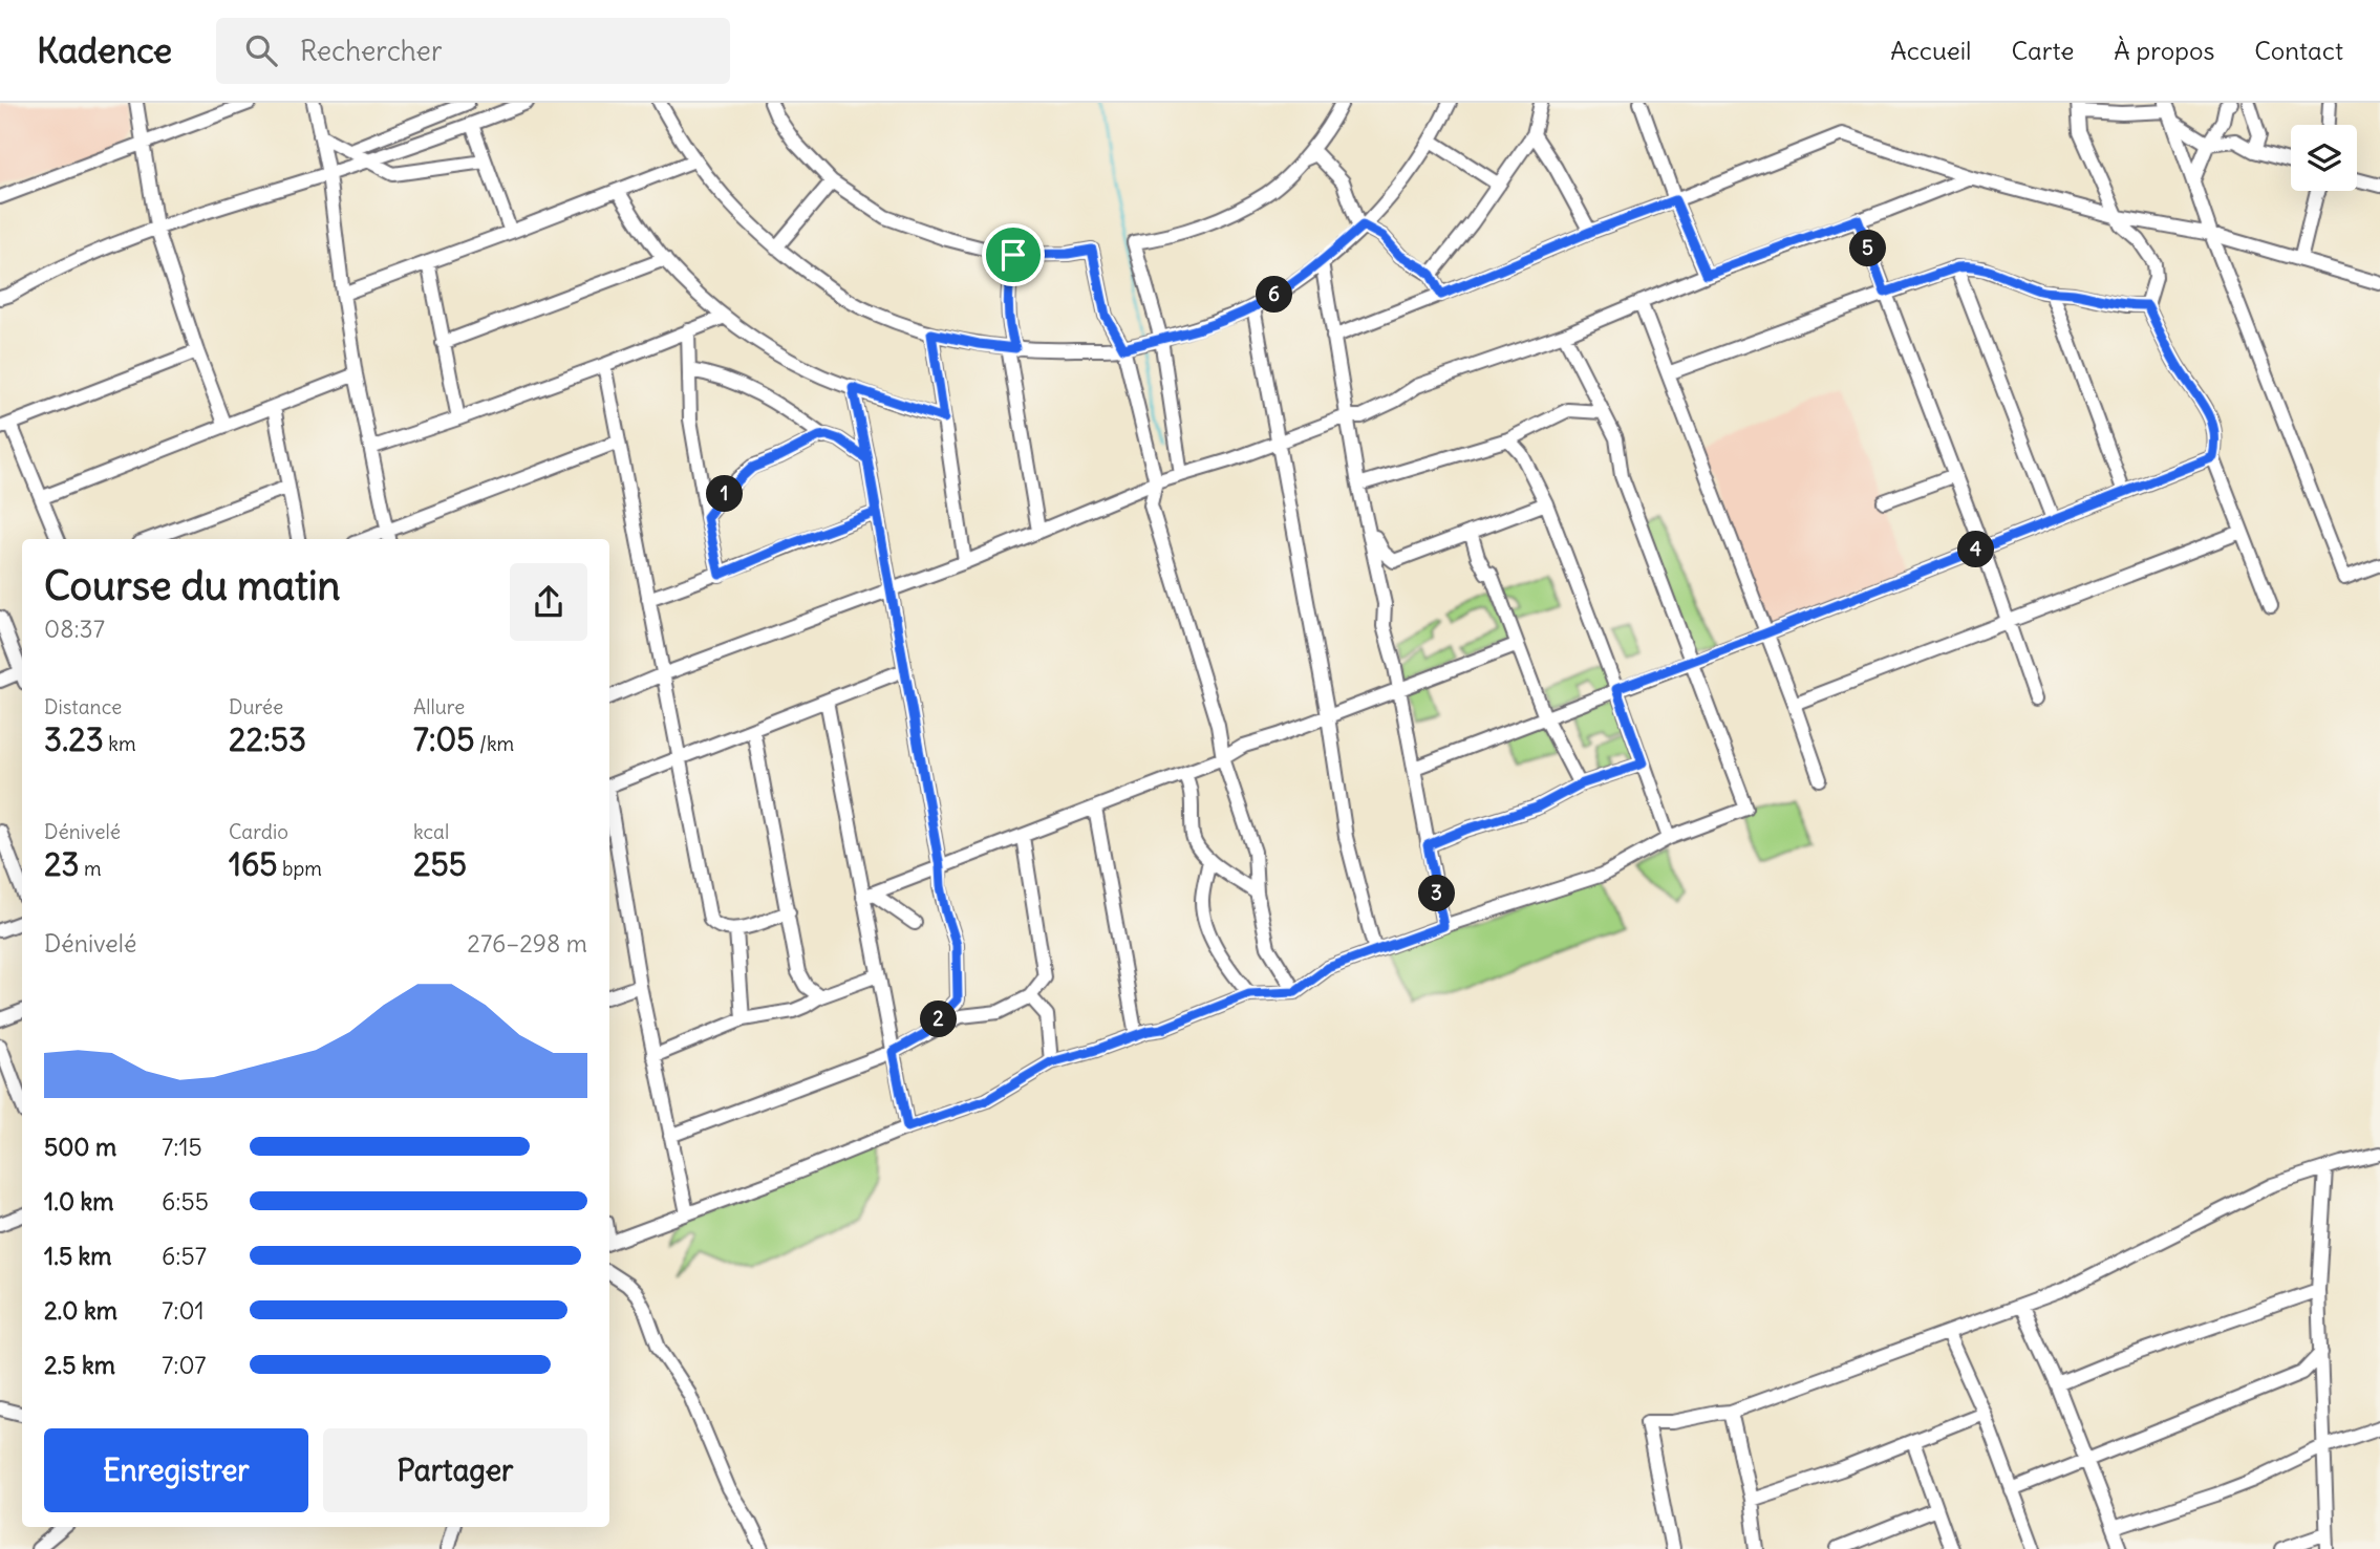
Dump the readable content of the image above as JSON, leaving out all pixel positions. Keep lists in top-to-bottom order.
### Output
{
  "page": {
    "header": "Kadence",
    "search": "Rechercher",
    "nav": [
      "Accueil",
      "Carte",
      "À propos",
      "Contact"
    ],
    "pins": [
      "5",
      "6",
      "1",
      "4",
      "3",
      "2"
    ],
    "heading": ["Course du matin", "08:37"],
    "stats": [
      ["Distance", "3.23 km"],
      ["Durée", "22:53"],
      ["Allure", "7:05 /km"],
      ["Dénivelé", "23 m"],
      ["Cardio", "165 bpm"],
      ["kcal", "255"]
    ],
    "chart": ["Dénivelé", "276–298 m"],
    "list": [
      {
        "name": "500 m",
        "note": "7:15"
      },
      {
        "name": "1.0 km",
        "note": "6:55"
      },
      {
        "name": "1.5 km",
        "note": "6:57"
      },
      {
        "name": "2.0 km",
        "note": "7:01"
      },
      {
        "name": "2.5 km",
        "note": "7:07"
      }
    ],
    "buttons": ["Enregistrer", "Partager"]
  }
}
